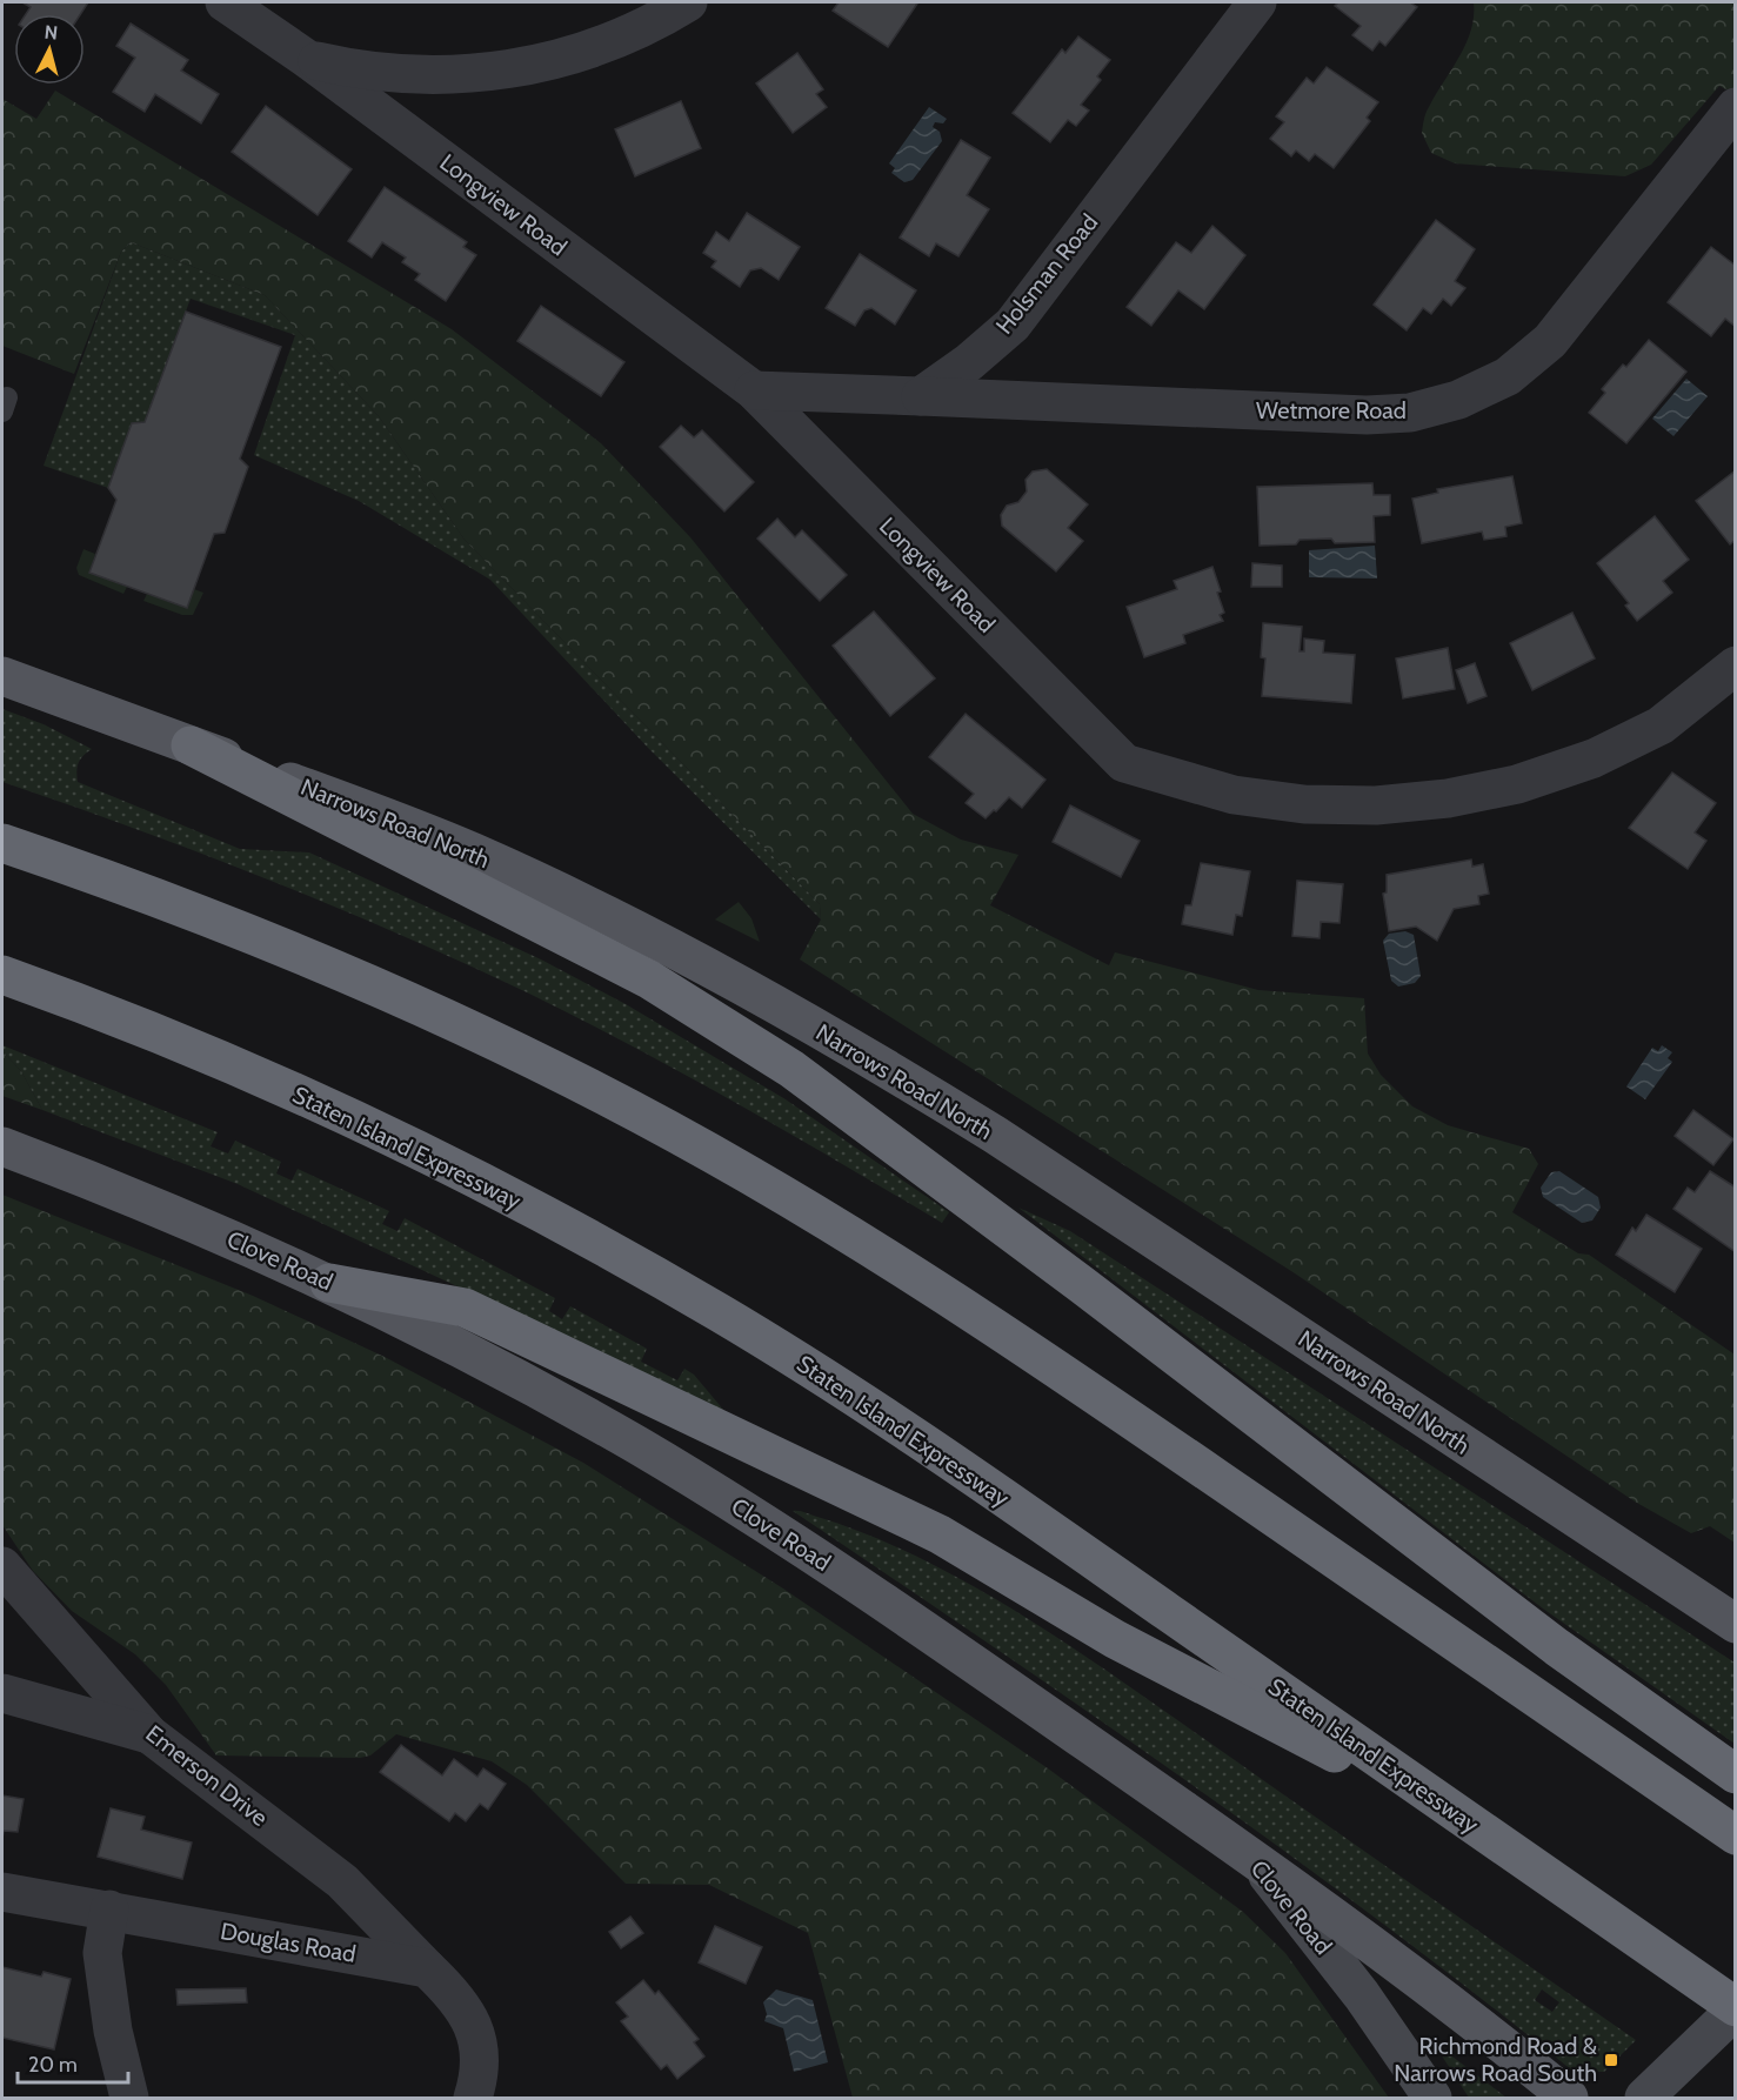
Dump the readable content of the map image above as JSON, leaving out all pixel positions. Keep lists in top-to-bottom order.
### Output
{
  "streets": {
    "highway": ["Staten Island Expressway"],
    "main road": ["Narrows Road North", "Clove Road"],
    "street": [
      "Longview Road",
      "Holsman Road",
      "Wetmore Road",
      "Emerson Drive",
      "Douglas Road"
    ]
  },
  "crossings": [
    ["Holsman Road", "Wetmore Road"],
    ["Emerson Drive", "Douglas Road"]
  ],
  "places": {
    "transit": ["Richmond Road & Narrows Road South"]
  },
  "scale_bar": "20 m",
  "north": "top"
}
